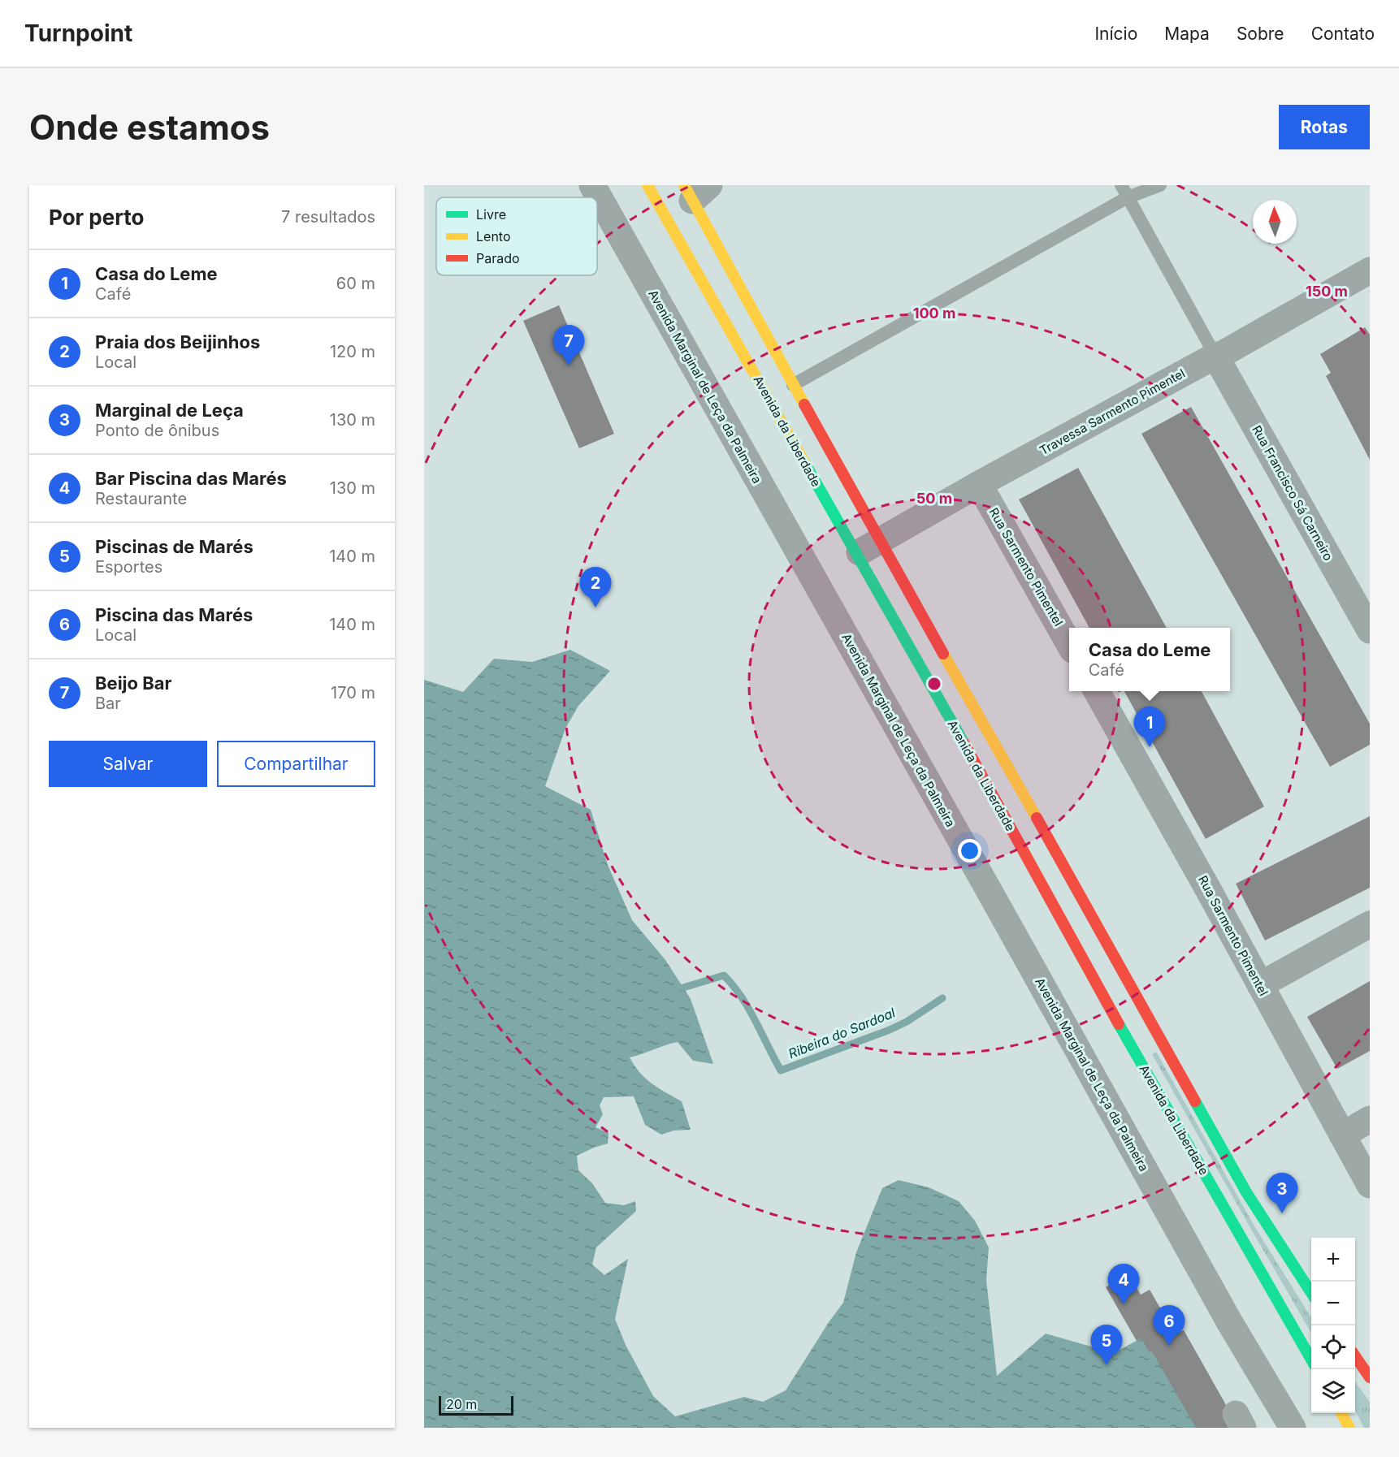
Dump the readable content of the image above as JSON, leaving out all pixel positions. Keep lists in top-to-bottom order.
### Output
{
  "streets": {
    "main road": ["Avenida da Liberdade"],
    "street": [
      "Avenida Marginal de Leça da Palmeira",
      "Travessa Sarmento Pimentel",
      "Rua Francisco Sá Carneiro",
      "Rua Sarmento Pimentel"
    ]
  },
  "crossings": [
    ["Travessa Sarmento Pimentel", "Avenida da Liberdade"],
    ["Travessa Sarmento Pimentel", "Rua Francisco Sá Carneiro"],
    ["Travessa Sarmento Pimentel", "Rua Sarmento Pimentel"]
  ],
  "water": ["Ribeira do Sardoal"],
  "legend": ["Livre", "Lento", "Parado"],
  "scale_bar": "20 m",
  "north": "top",
  "page": {
    "header": "Turnpoint",
    "nav": [
      "Início",
      "Mapa",
      "Sobre",
      "Contato"
    ],
    "buttons": [
      "Rotas",
      ["Salvar", "Compartilhar"]
    ],
    "title": "Onde estamos",
    "heading": ["Por perto", "7 resultados"],
    "list": [
      {
        "mark": "1",
        "name": "Casa do Leme",
        "note": "Café",
        "value": "60 m"
      },
      {
        "mark": "2",
        "name": "Praia dos Beijinhos",
        "note": "Local",
        "value": "120 m"
      },
      {
        "mark": "3",
        "name": "Marginal de Leça",
        "note": "Ponto de ônibus",
        "value": "130 m"
      },
      {
        "mark": "4",
        "name": "Bar Piscina das Marés",
        "note": "Restaurante",
        "value": "130 m"
      },
      {
        "mark": "5",
        "name": "Piscinas de Marés",
        "note": "Esportes",
        "value": "140 m"
      },
      {
        "mark": "6",
        "name": "Piscina das Marés",
        "note": "Local",
        "value": "140 m"
      },
      {
        "mark": "7",
        "name": "Beijo Bar",
        "note": "Bar",
        "value": "170 m"
      }
    ],
    "pins": [
      "7",
      "2",
      "1",
      "3",
      "4",
      "6",
      "5"
    ],
    "popup": ["Casa do Leme", "Café"],
    "map_buttons": ["+", "−"],
    "scale": "20 m"
  },
  "rings": ["150 m", "100 m", "50 m"]
}
